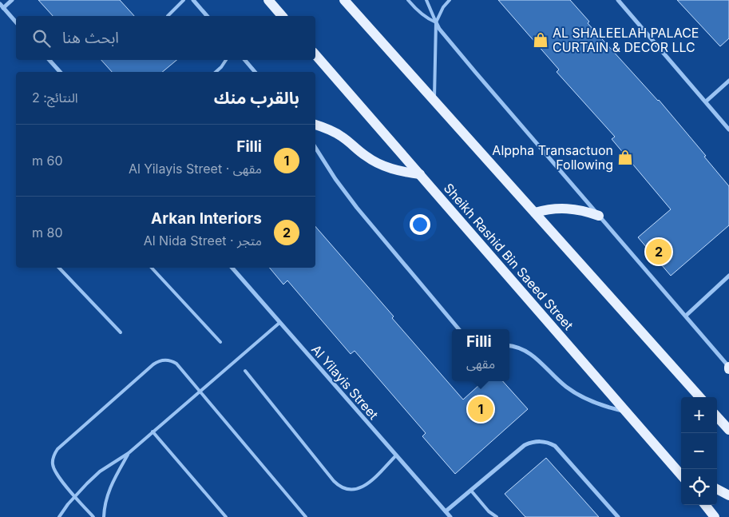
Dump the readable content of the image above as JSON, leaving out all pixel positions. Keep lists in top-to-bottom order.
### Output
{
  "streets": {
    "main road": ["Sheikh Rashid Bin Saeed Street"],
    "street": ["Al Yilayis Street"]
  },
  "places": {
    "shop": ["AL SHALEELAH PALACE CURTAIN & DECOR LLC", "Alppha Transactuon Following"]
  },
  "page": {
    "search": "ابحث هنا",
    "heading": ["بالقرب منك", "النتائج: 2"],
    "list": [
      {
        "mark": "1",
        "name": "Filli",
        "note": "مقهى · Al Yilayis Street",
        "value": "60 m"
      },
      {
        "mark": "2",
        "name": "Arkan Interiors",
        "note": "متجر · Al Nida Street",
        "value": "80 m"
      }
    ],
    "pins": ["2", "1"],
    "popup": ["Filli", "مقهى"],
    "map_buttons": ["+", "−"]
  }
}
